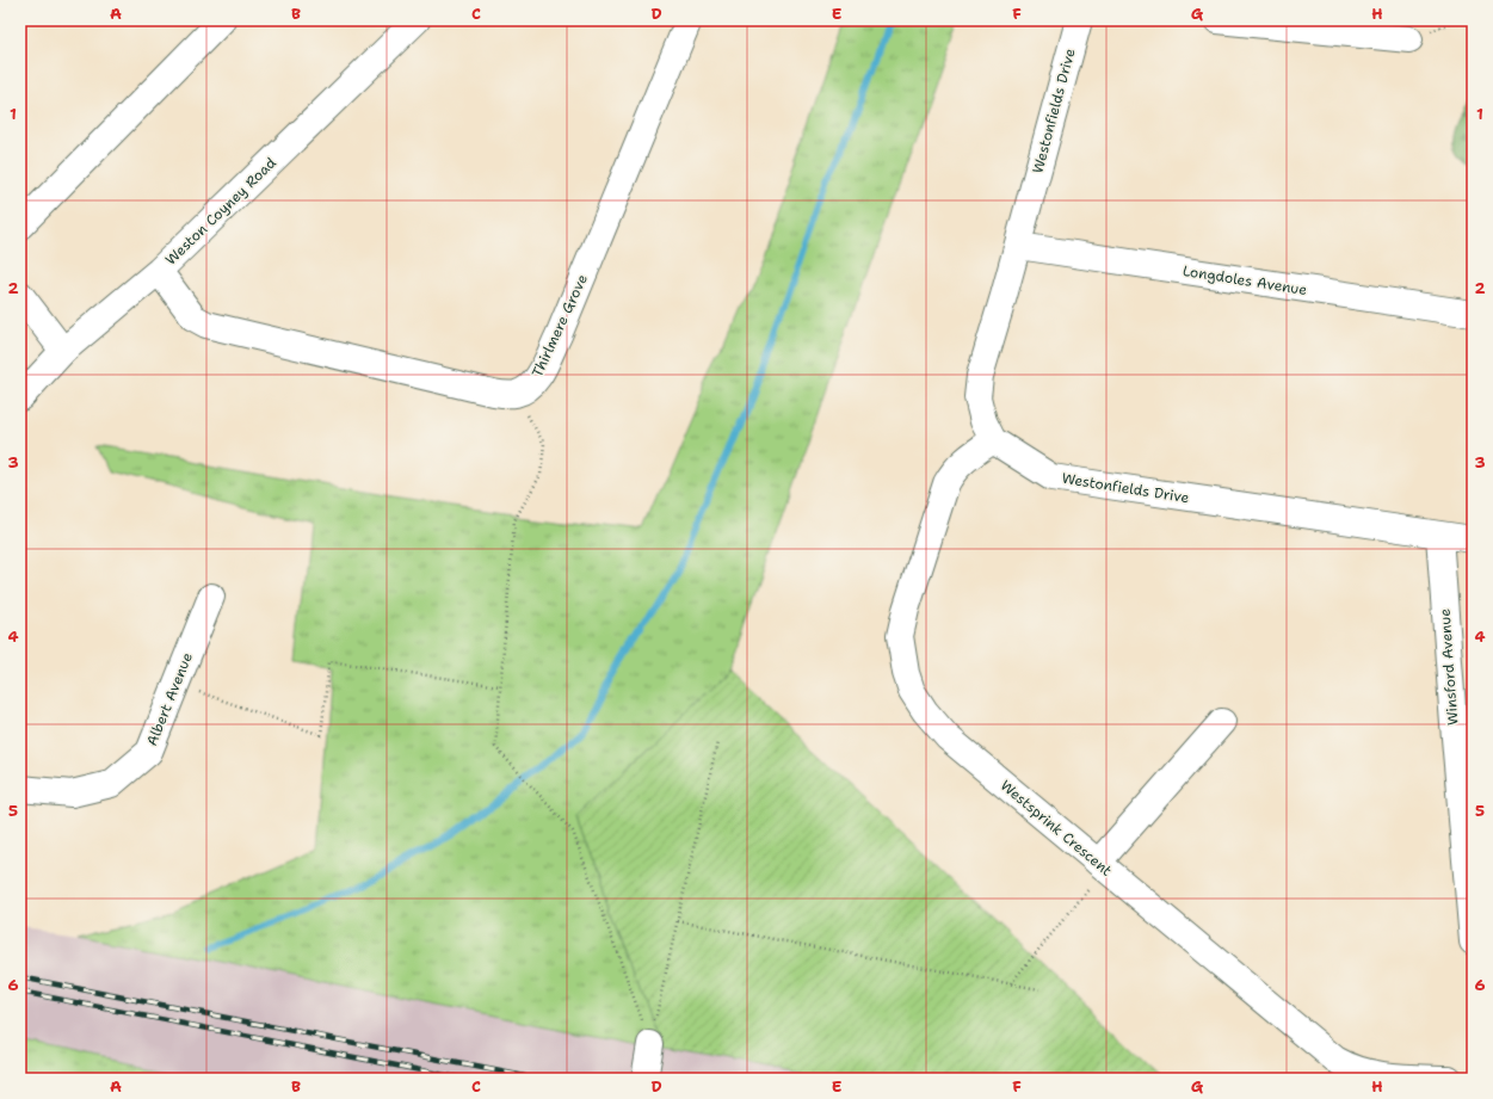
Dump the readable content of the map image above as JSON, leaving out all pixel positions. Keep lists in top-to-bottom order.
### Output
{
  "streets": {
    "street": [
      "Westonfields Drive",
      "Weston Coyney Road",
      "Longdoles Avenue",
      "Thirlmere Grove",
      "Winsford Avenue",
      "Albert Avenue",
      "Westsprink Crescent"
    ]
  },
  "crossings": [
    ["Westonfields Drive", "Longdoles Avenue"],
    ["Westonfields Drive", "Winsford Avenue"],
    ["Westonfields Drive", "Westsprink Crescent"]
  ],
  "grid": {
    "columns": [
      "A",
      "B",
      "C",
      "D",
      "E",
      "F",
      "G",
      "H"
    ],
    "rows": [
      "1",
      "2",
      "3",
      "4",
      "5",
      "6"
    ]
  }
}
